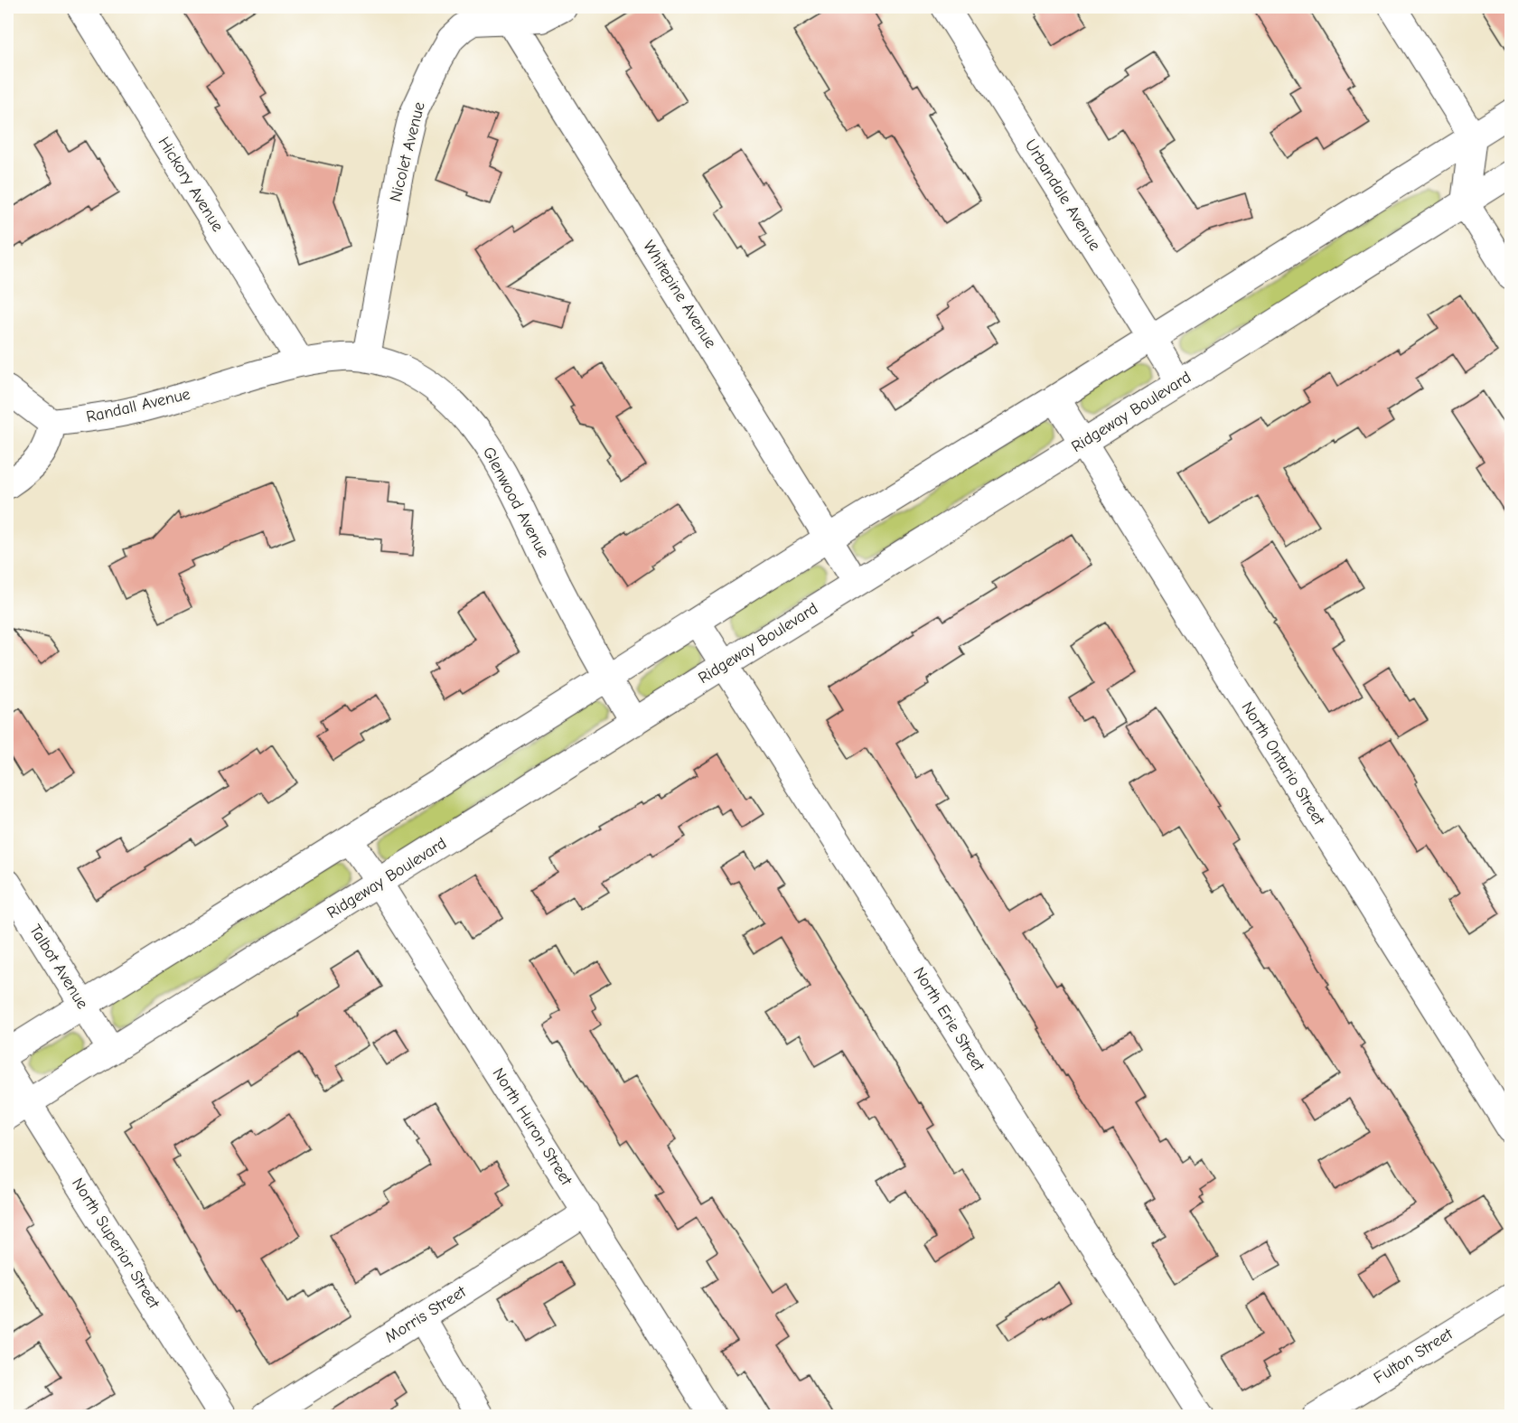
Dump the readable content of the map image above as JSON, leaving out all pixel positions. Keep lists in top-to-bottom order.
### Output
{
  "streets": {
    "street": [
      "Nicolet Avenue",
      "Hickory Avenue",
      "Urbandale Avenue",
      "Whitepine Avenue",
      "Randall Avenue",
      "Ridgeway Boulevard",
      "Glenwood Avenue",
      "North Ontario Street",
      "Talbot Avenue",
      "North Erie Street",
      "North Huron Street",
      "North Superior Street",
      "Morris Street",
      "Fulton Street"
    ]
  },
  "crossings": [
    ["Nicolet Avenue", "Whitepine Avenue"],
    ["Nicolet Avenue", "Glenwood Avenue"],
    ["Hickory Avenue", "Randall Avenue"],
    ["Hickory Avenue", "Glenwood Avenue"],
    ["Urbandale Avenue", "Ridgeway Boulevard"],
    ["Whitepine Avenue", "Ridgeway Boulevard"],
    ["Randall Avenue", "Glenwood Avenue"],
    ["Ridgeway Boulevard", "Glenwood Avenue"],
    ["Ridgeway Boulevard", "North Ontario Street"],
    ["Ridgeway Boulevard", "Talbot Avenue"],
    ["Ridgeway Boulevard", "North Erie Street"],
    ["Ridgeway Boulevard", "North Huron Street"],
    ["Ridgeway Boulevard", "North Superior Street"],
    ["North Huron Street", "Morris Street"]
  ]
}
